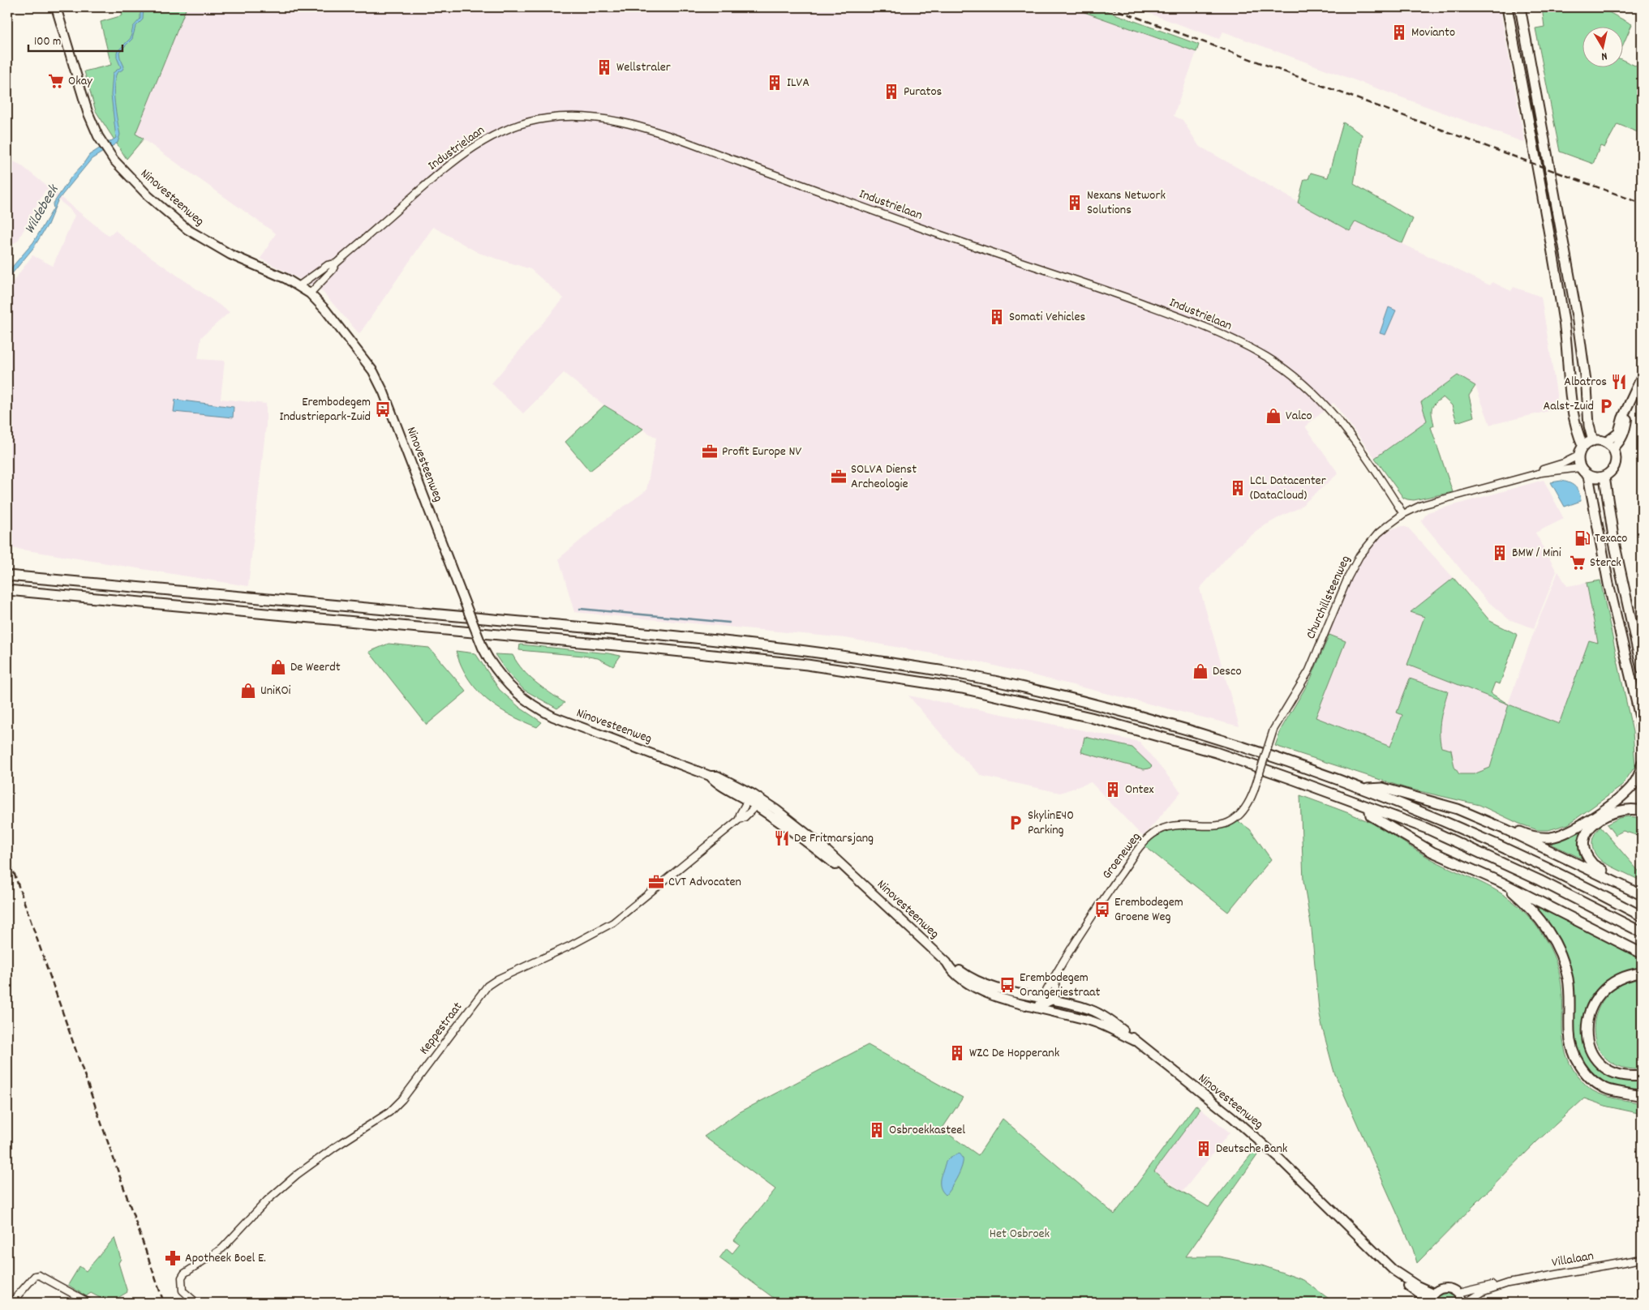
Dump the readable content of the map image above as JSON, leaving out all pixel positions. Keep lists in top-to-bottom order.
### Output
{
  "streets": {
    "main road": ["Ninovesteenweg"],
    "street": [
      "Industrielaan",
      "Churchillsteenweg",
      "Groeneweg",
      "Keppestraat",
      "Villalaan"
    ]
  },
  "crossings": [
    ["Industrielaan", "Ninovesteenweg"],
    ["Industrielaan", "Churchillsteenweg"],
    ["Ninovesteenweg", "Groeneweg"],
    ["Ninovesteenweg", "Keppestraat"],
    ["Churchillsteenweg", "Groeneweg"]
  ],
  "water": ["Wildebeek"],
  "parks": ["Het Osbroek"],
  "places": {
    "building": [
      "Movianto",
      "Wellstraler",
      "ILVA",
      "Puratos",
      "Nexans Network Solutions",
      "Somati Vehicles",
      "LCL Datacenter (DataCloud)",
      "BMW / Mini",
      "Ontex",
      "WZC De Hopperank",
      "Osbroekkasteel",
      "Deutsche Bank"
    ],
    "supermarket": ["Okay", "Sterck"],
    "restaurant": ["Albatros", "De Fritmarsjang"],
    "parking": ["Aalst-Zuid", "SkylinE40 Parking"],
    "bus stop": ["Erembodegem Industriepark-Zuid", "Erembodegem Groene Weg", "Erembodegem Orangeriestraat"],
    "shop": [
      "Valco",
      "De Weerdt",
      "Desco",
      "UniKOi"
    ],
    "office": ["Profit Europe NV", "SOLVA Dienst Archeologie", "CVT Advocaten"],
    "fuel station": ["Texaco"],
    "pharmacy": ["Apotheek Boel E."]
  },
  "scale_bar": "100 m",
  "north": "bottom"
}
